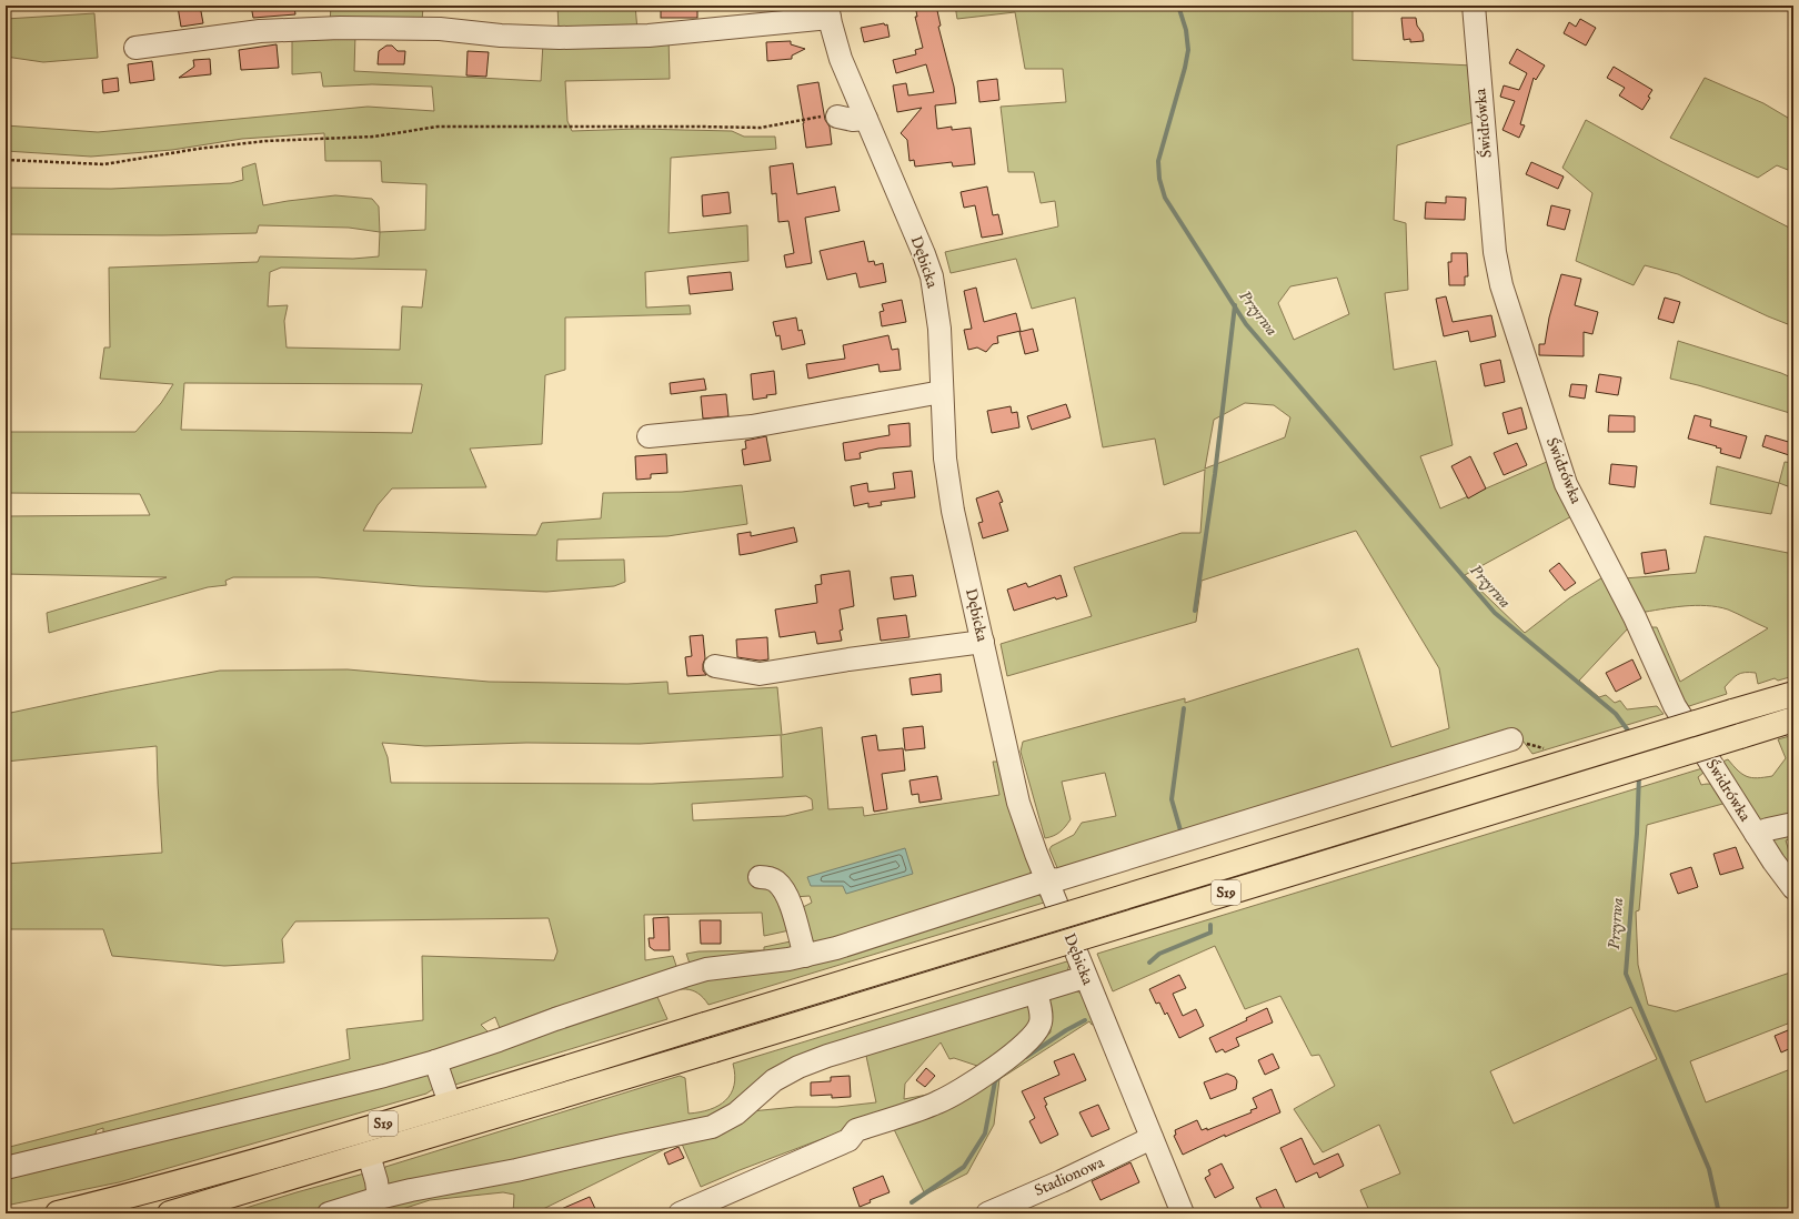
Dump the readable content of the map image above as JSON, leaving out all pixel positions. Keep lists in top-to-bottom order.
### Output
{
  "streets": {
    "highway": ["S19"],
    "street": ["Świdrówka", "Dębicka", "Stadionowa"]
  },
  "crossings": [
    ["Dębicka", "Stadionowa"]
  ],
  "water": ["Przyrwa"]
}
